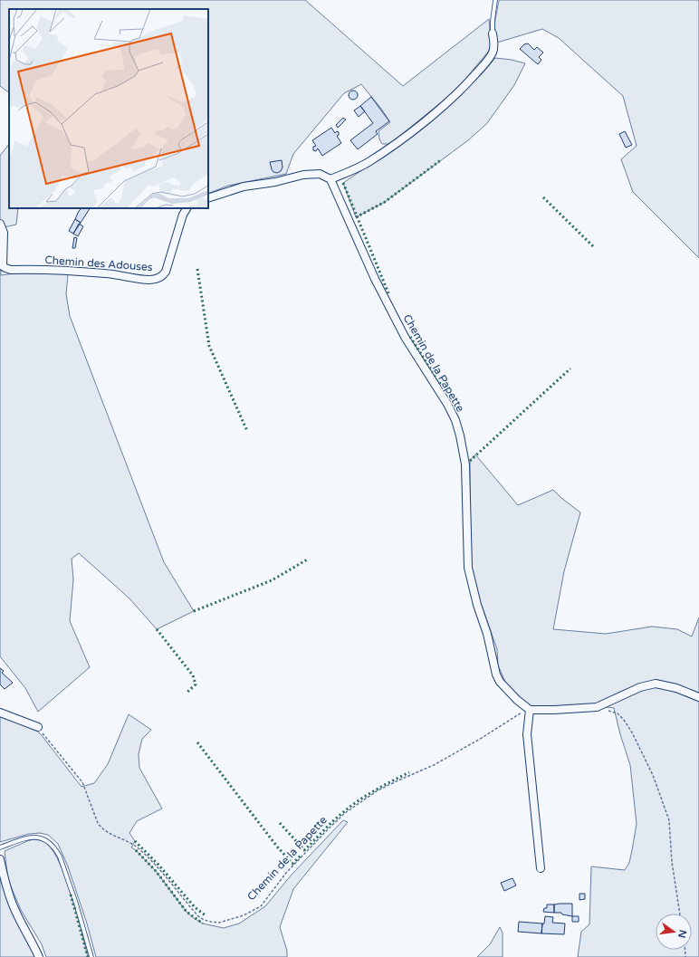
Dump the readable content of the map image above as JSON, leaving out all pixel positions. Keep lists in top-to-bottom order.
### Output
{
  "streets": {
    "street": ["Chemin des Adouses", "Chemin de la Papette"]
  },
  "north": "right"
}
